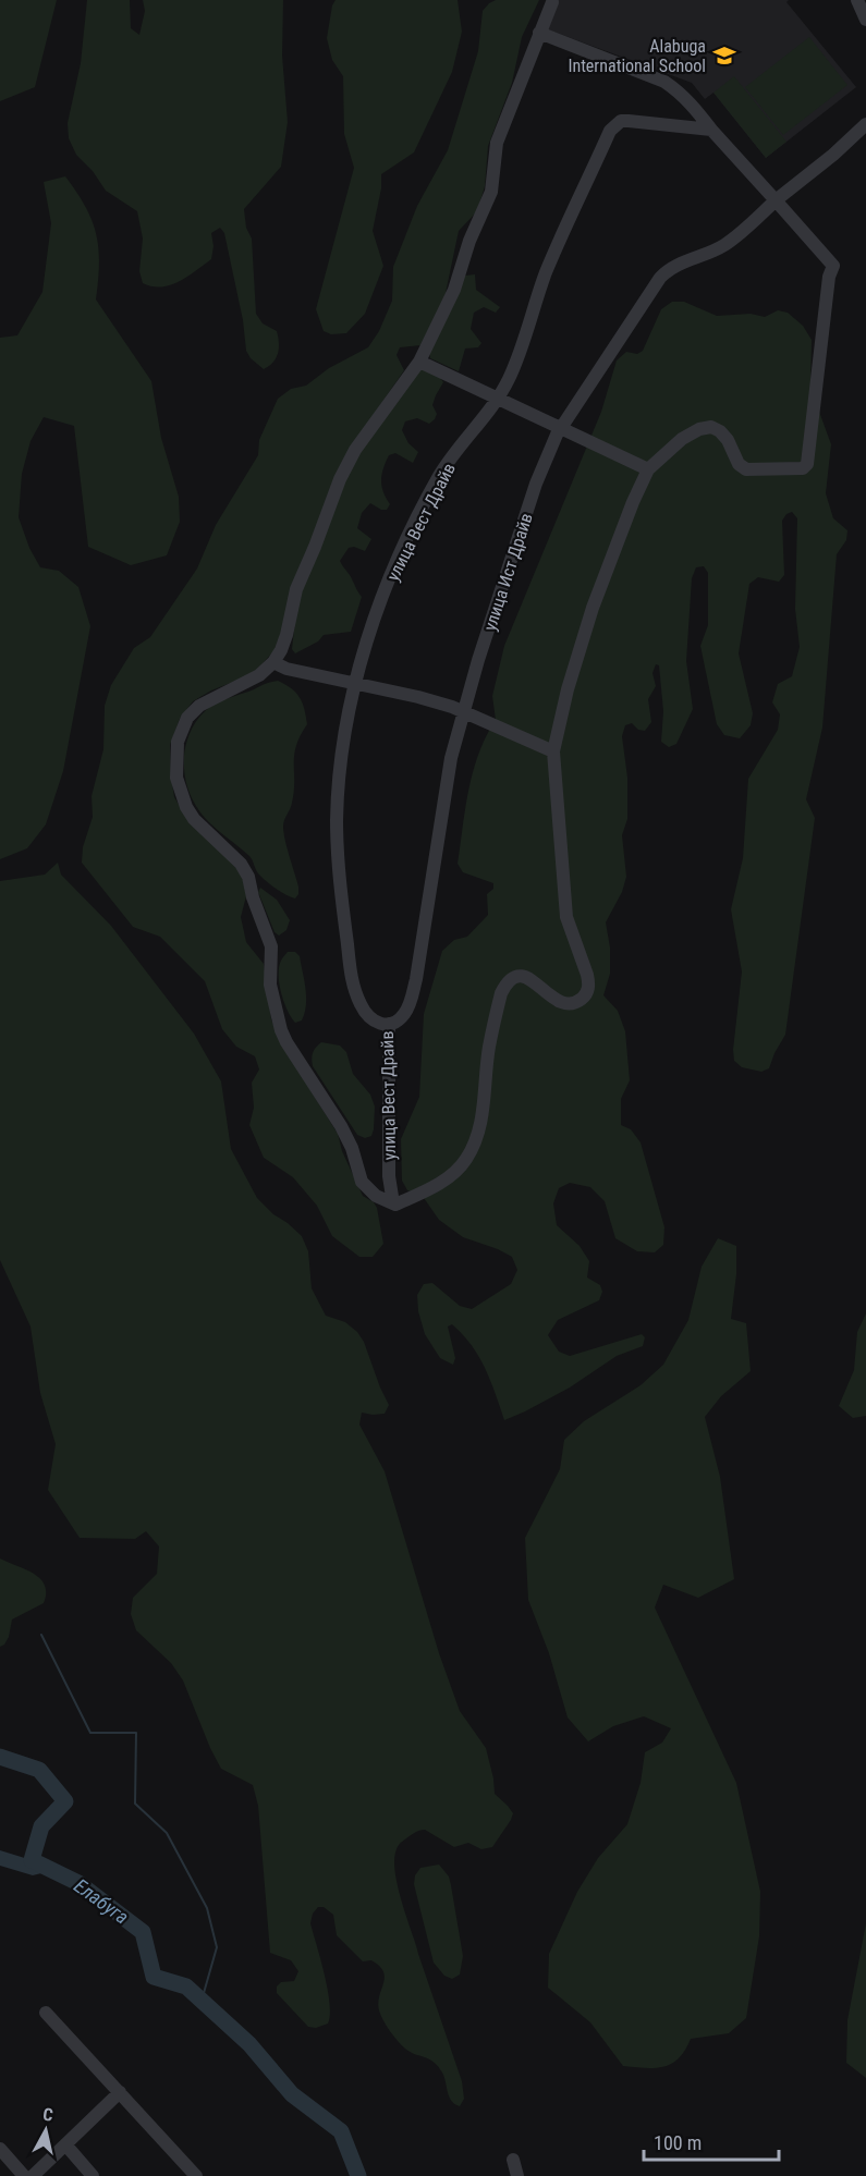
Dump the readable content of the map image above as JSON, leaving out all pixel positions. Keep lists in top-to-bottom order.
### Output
{
  "streets": {
    "street": ["улица Вест Драйв", "улица Ист Драйв"]
  },
  "crossings": [
    ["улица Вест Драйв", "улица Ист Драйв"]
  ],
  "water": ["Елабуга"],
  "places": {
    "school or university": ["Alabuga International School"]
  },
  "scale_bar": "100 m",
  "north": "top"
}
